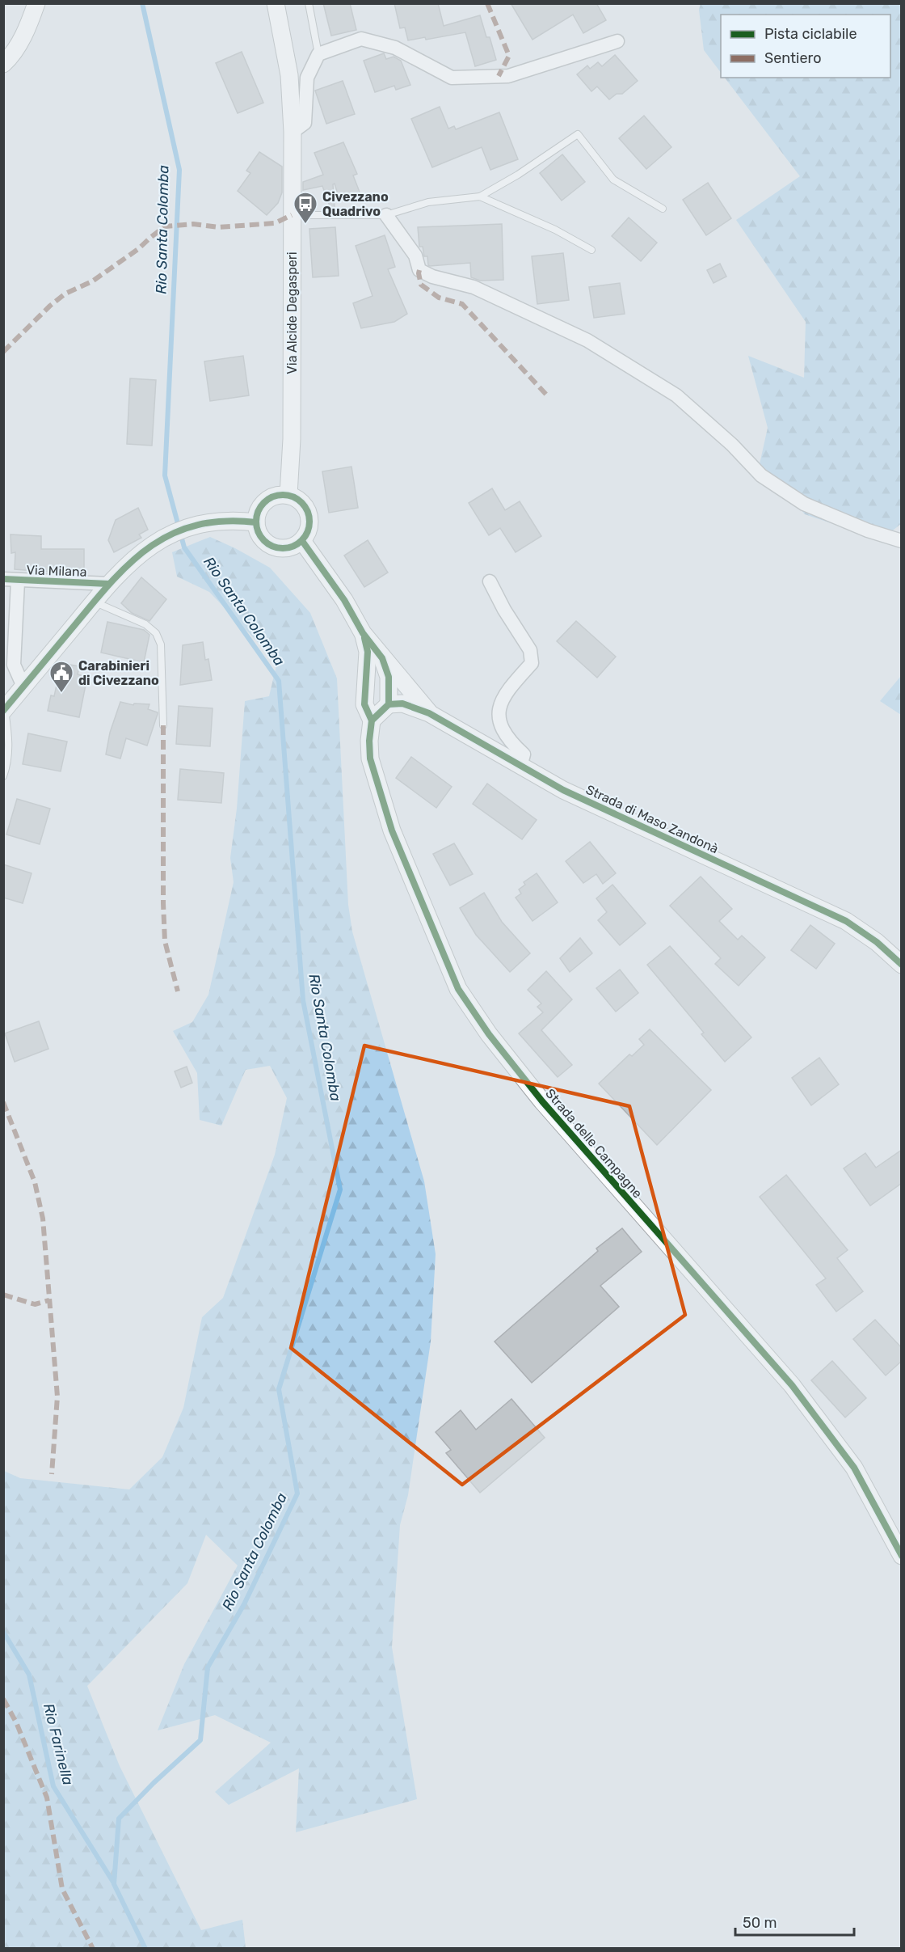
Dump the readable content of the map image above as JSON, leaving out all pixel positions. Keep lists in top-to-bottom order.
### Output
{
  "streets": {
    "street": [
      "Via Alcide Degasperi",
      "Via Milana",
      "Strada di Maso Zandonà",
      "Strada delle Campagne"
    ]
  },
  "water": ["Rio Santa Colomba", "Rio Farinella"],
  "places": {
    "bus stop": ["Civezzano Quadrivo"],
    "public building": ["Carabinieri di Civezzano"]
  },
  "legend": ["Pista ciclabile", "Sentiero"],
  "scale_bar": "50 m"
}
